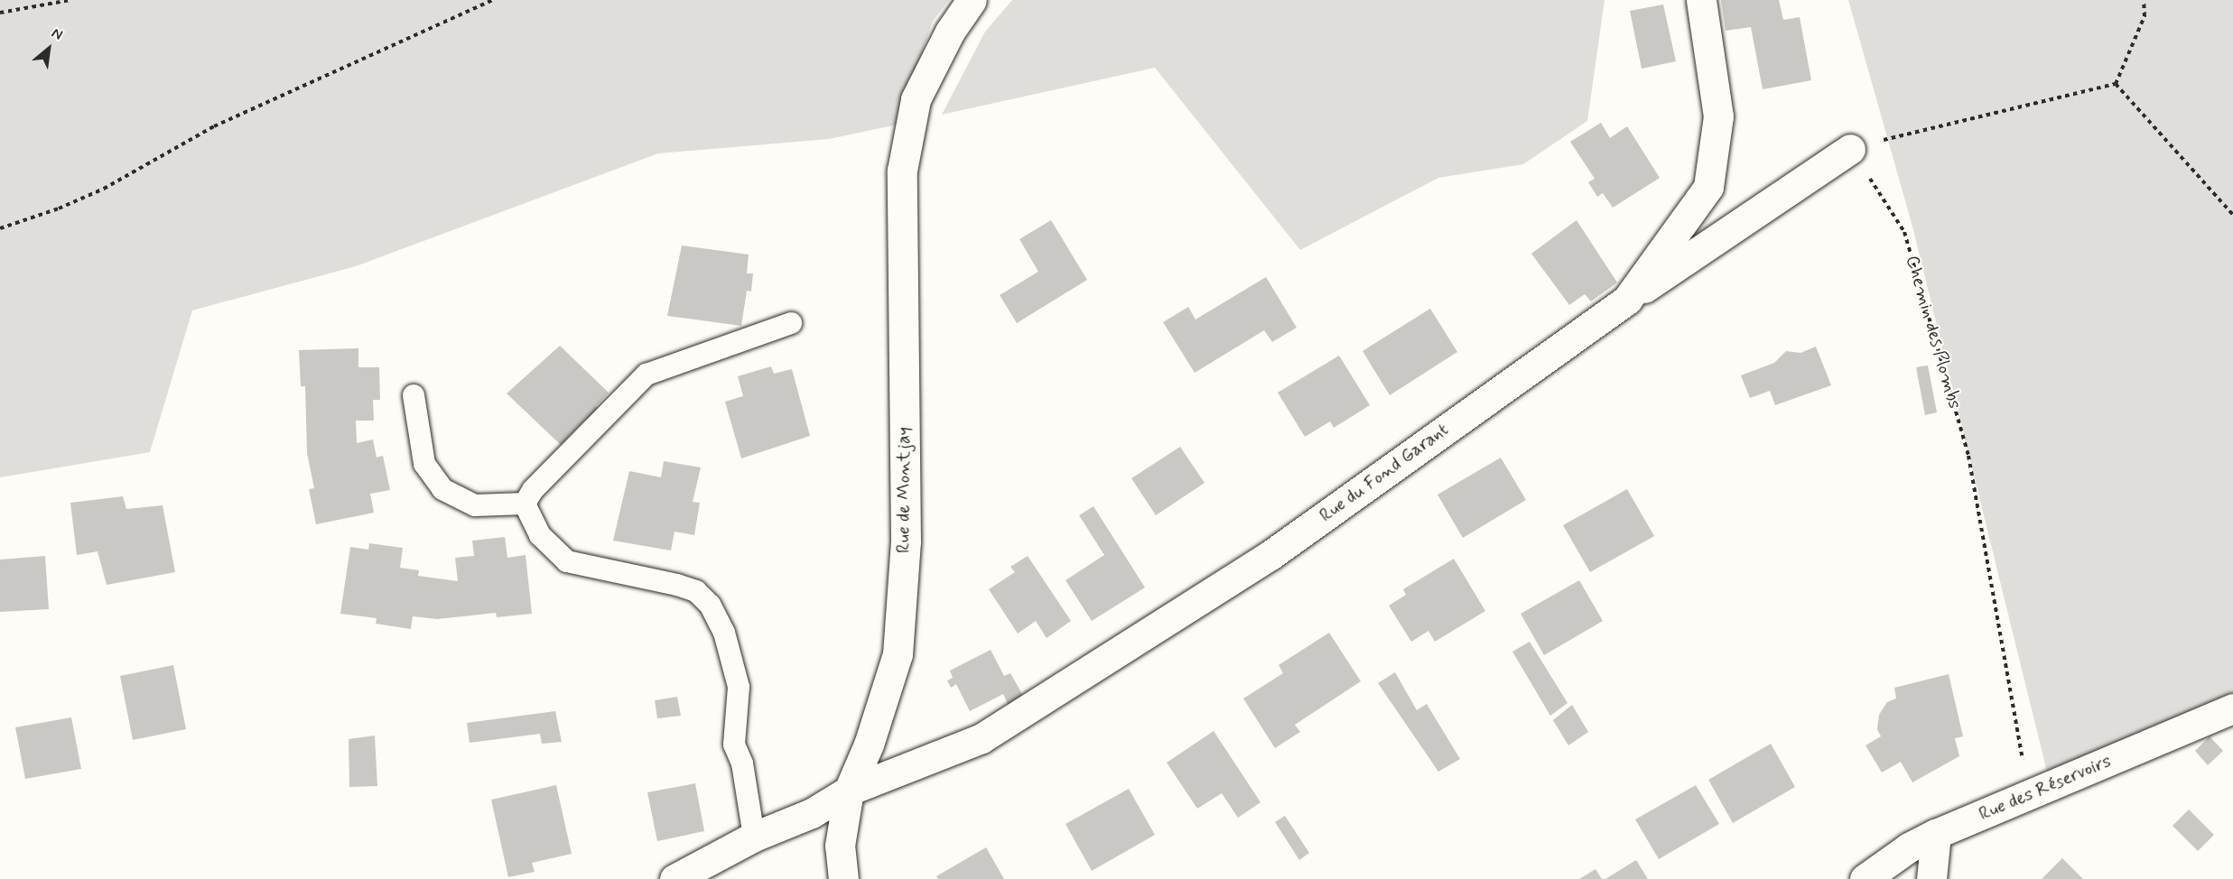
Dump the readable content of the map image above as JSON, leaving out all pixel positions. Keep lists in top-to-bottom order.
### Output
{
  "streets": {
    "street": ["Rue du Fond Garant", "Rue de Montjay", "Rue des Réservoirs"],
    "path": ["Chemin des Plombs"]
  },
  "crossings": [
    ["Chemin des Plombs", "Rue des Réservoirs"],
    ["Rue du Fond Garant", "Rue de Montjay"]
  ],
  "north": "top right"
}
